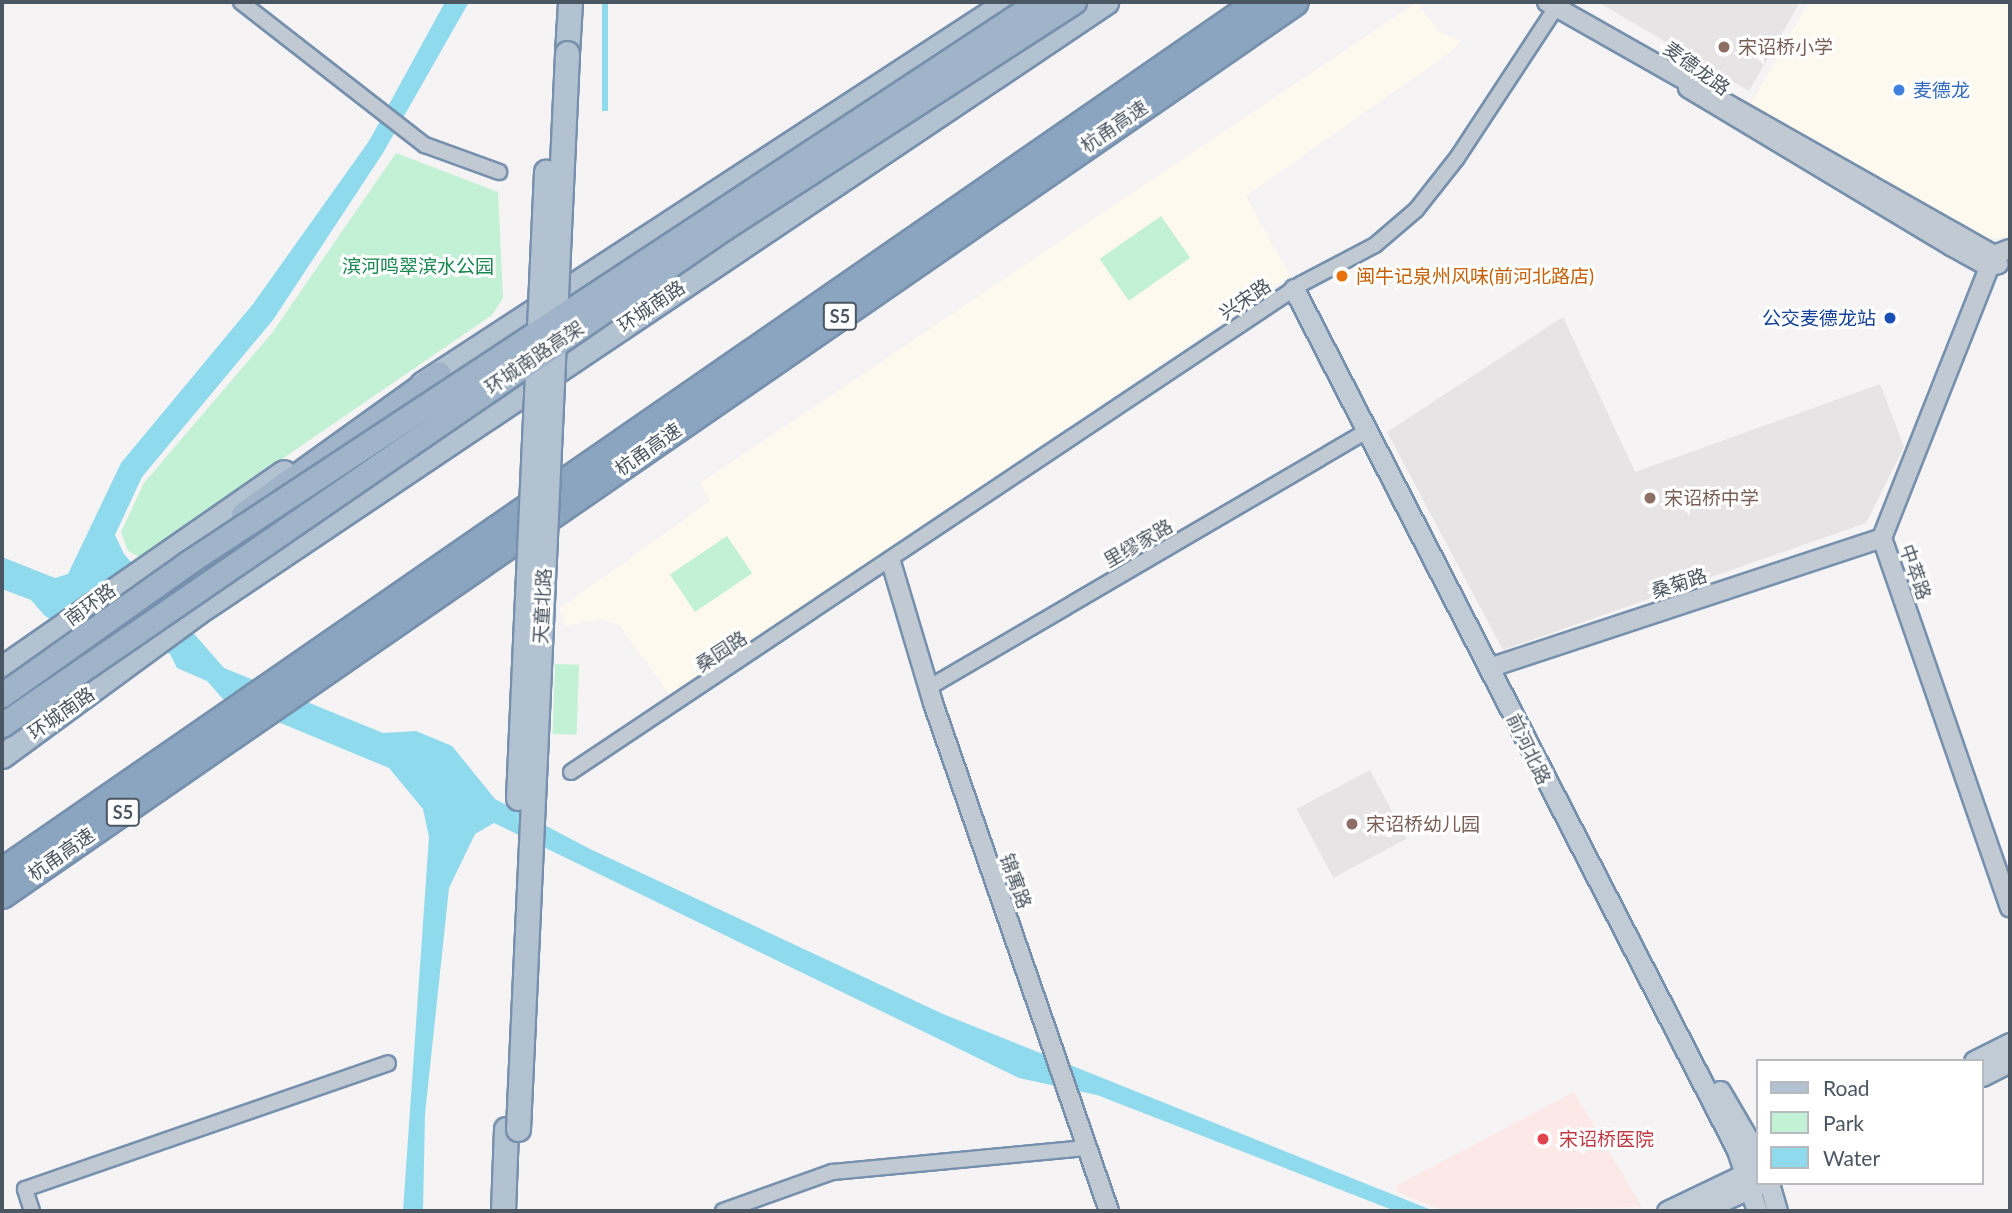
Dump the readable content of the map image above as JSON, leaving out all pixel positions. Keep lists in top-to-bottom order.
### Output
{
  "streets": {
    "highway": ["杭甬高速", "S5", "环城南路高架"],
    "main road": [
      "环城南路",
      "南环路",
      "天童北路",
      "前河北路"
    ],
    "street": [
      "麦德龙路",
      "兴宋路",
      "里缪家路",
      "中萃路",
      "桑菊路",
      "桑园路",
      "锦寓路"
    ]
  },
  "crossings": [
    ["麦德龙路", "兴宋路"],
    ["麦德龙路", "中萃路"],
    ["兴宋路", "桑园路"],
    ["兴宋路", "前河北路"],
    ["兴宋路", "锦寓路"],
    ["里缪家路", "前河北路"],
    ["里缪家路", "锦寓路"],
    ["中萃路", "桑菊路"],
    ["桑菊路", "前河北路"],
    ["桑园路", "锦寓路"]
  ],
  "parks": ["滨河鸣翠滨水公园"],
  "places": [
    "宋诏桥小学",
    "麦德龙",
    "闽牛记泉州风味(前河北路店)",
    "公交麦德龙站",
    "宋诏桥中学",
    "宋诏桥幼儿园",
    "宋诏桥医院"
  ],
  "legend": ["Road", "Park", "Water"]
}
